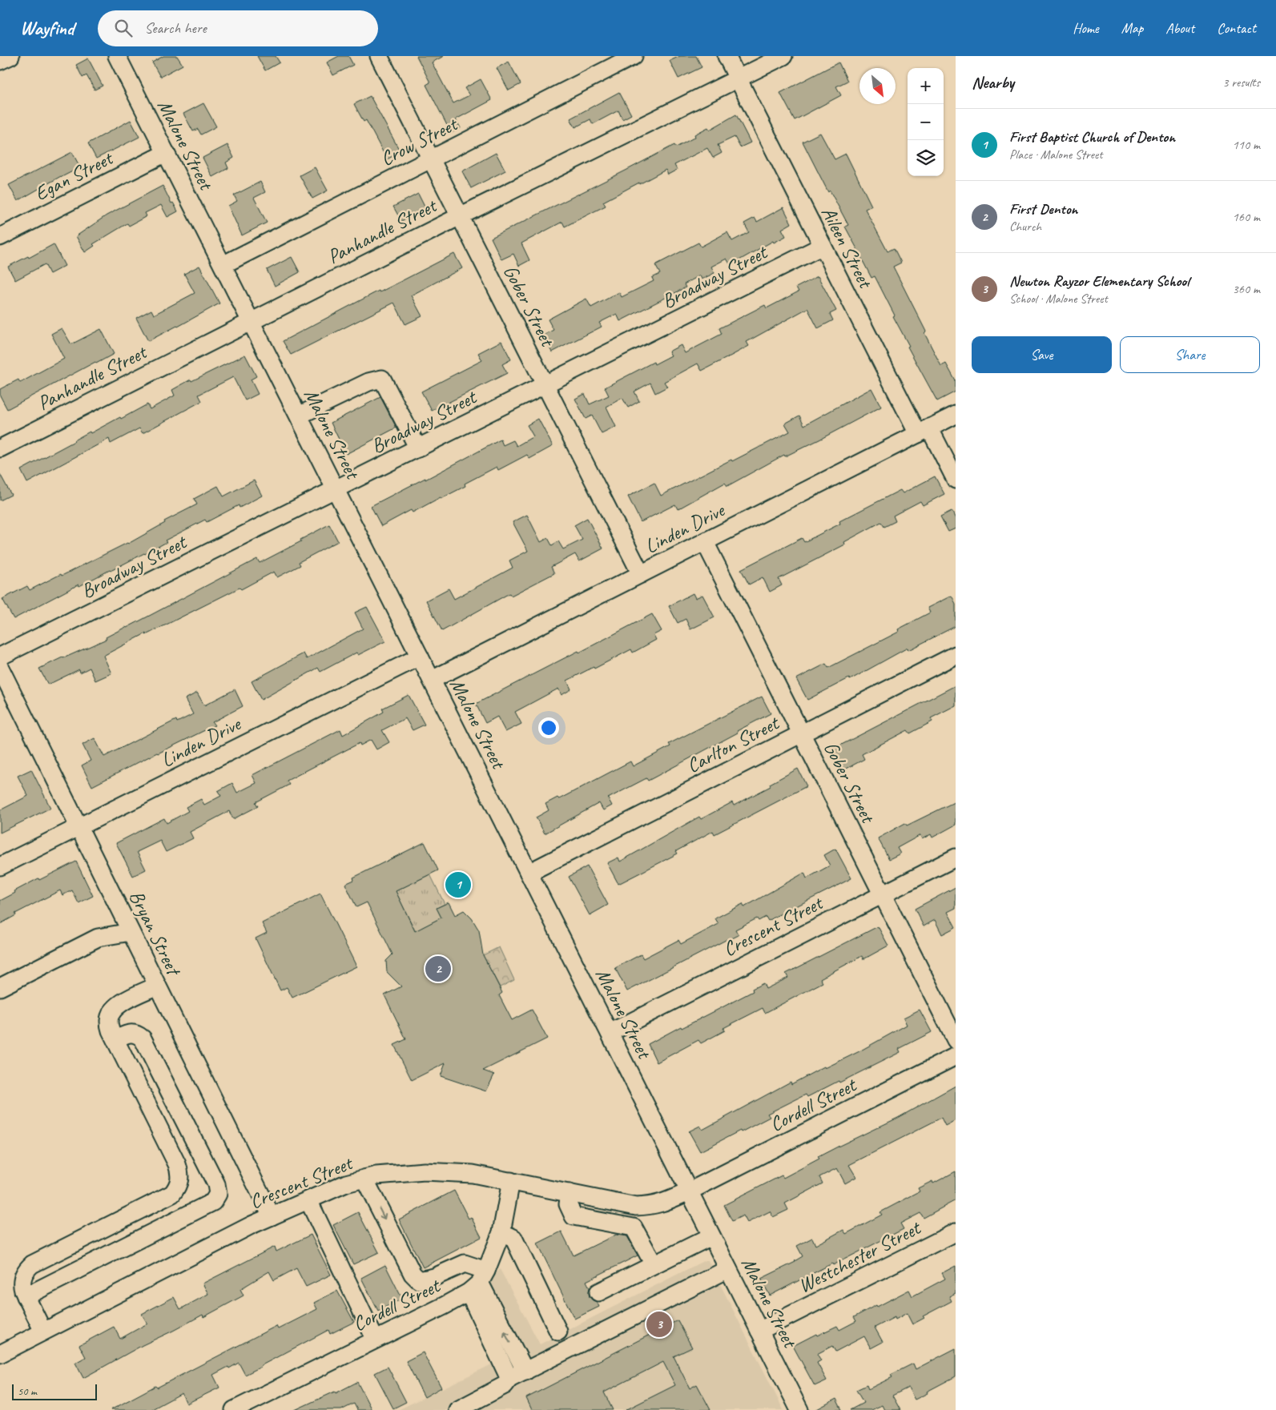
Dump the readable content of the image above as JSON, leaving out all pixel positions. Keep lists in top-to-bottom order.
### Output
{
  "streets": {
    "street": [
      "Crow Street",
      "Malone Street",
      "Egan Street",
      "Panhandle Street",
      "Aileen Street",
      "Broadway Street",
      "Gober Street",
      "Linden Drive",
      "Carlton Street",
      "Crescent Street",
      "Bryan Street",
      "Cordell Street",
      "Westchester Street"
    ]
  },
  "crossings": [
    ["Crow Street", "Malone Street"],
    ["Crow Street", "Gober Street"],
    ["Malone Street", "Egan Street"],
    ["Malone Street", "Panhandle Street"],
    ["Malone Street", "Broadway Street"],
    ["Malone Street", "Linden Drive"],
    ["Malone Street", "Carlton Street"],
    ["Malone Street", "Crescent Street"],
    ["Malone Street", "Cordell Street"],
    ["Malone Street", "Westchester Street"],
    ["Panhandle Street", "Aileen Street"],
    ["Panhandle Street", "Gober Street"],
    ["Aileen Street", "Broadway Street"],
    ["Aileen Street", "Linden Drive"],
    ["Broadway Street", "Gober Street"],
    ["Gober Street", "Linden Drive"],
    ["Gober Street", "Carlton Street"],
    ["Gober Street", "Crescent Street"],
    ["Linden Drive", "Bryan Street"],
    ["Crescent Street", "Bryan Street"],
    ["Crescent Street", "Cordell Street"]
  ],
  "scale_bar": "50 m",
  "north": "bottom right",
  "page": {
    "header": "Wayfind",
    "search": "Search here",
    "nav": [
      "Home",
      "Map",
      "About",
      "Contact"
    ],
    "heading": ["Nearby", "3 results"],
    "map_buttons": ["+", "−"],
    "list": [
      {
        "mark": "1",
        "name": "First Baptist Church of Denton",
        "note": "Place · Malone Street",
        "value": "110 m"
      },
      {
        "mark": "2",
        "name": "First Denton",
        "note": "Church",
        "value": "160 m"
      },
      {
        "mark": "3",
        "name": "Newton Rayzor Elementary School",
        "note": "School · Malone Street",
        "value": "360 m"
      }
    ],
    "buttons": ["Save", "Share"],
    "pins": ["1", "2", "3"],
    "scale": "50 m"
  }
}
